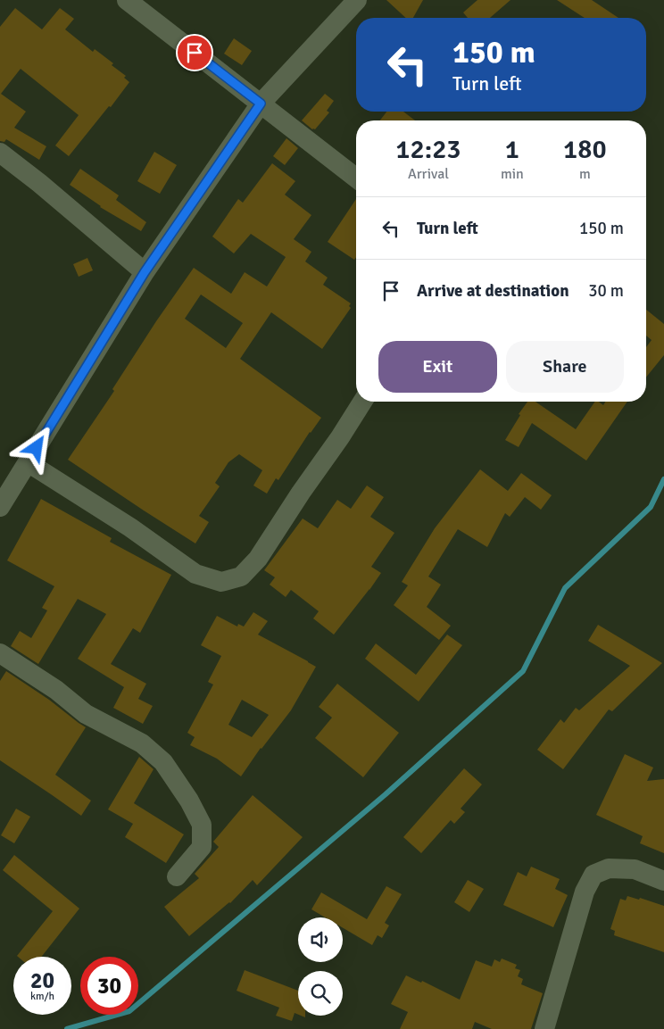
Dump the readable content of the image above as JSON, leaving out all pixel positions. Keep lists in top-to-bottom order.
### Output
{
  "page": {
    "turn": ["150 m", "Turn left"],
    "eta": [
      "12:23",
      "Arrival",
      "1",
      "min",
      "180",
      "m"
    ],
    "list": [
      {
        "name": "Turn left",
        "value": "150 m"
      },
      {
        "name": "Arrive at destination",
        "value": "30 m"
      }
    ],
    "buttons": ["Exit", "Share"],
    "speed": "20 km/h",
    "limit": "30"
  }
}
